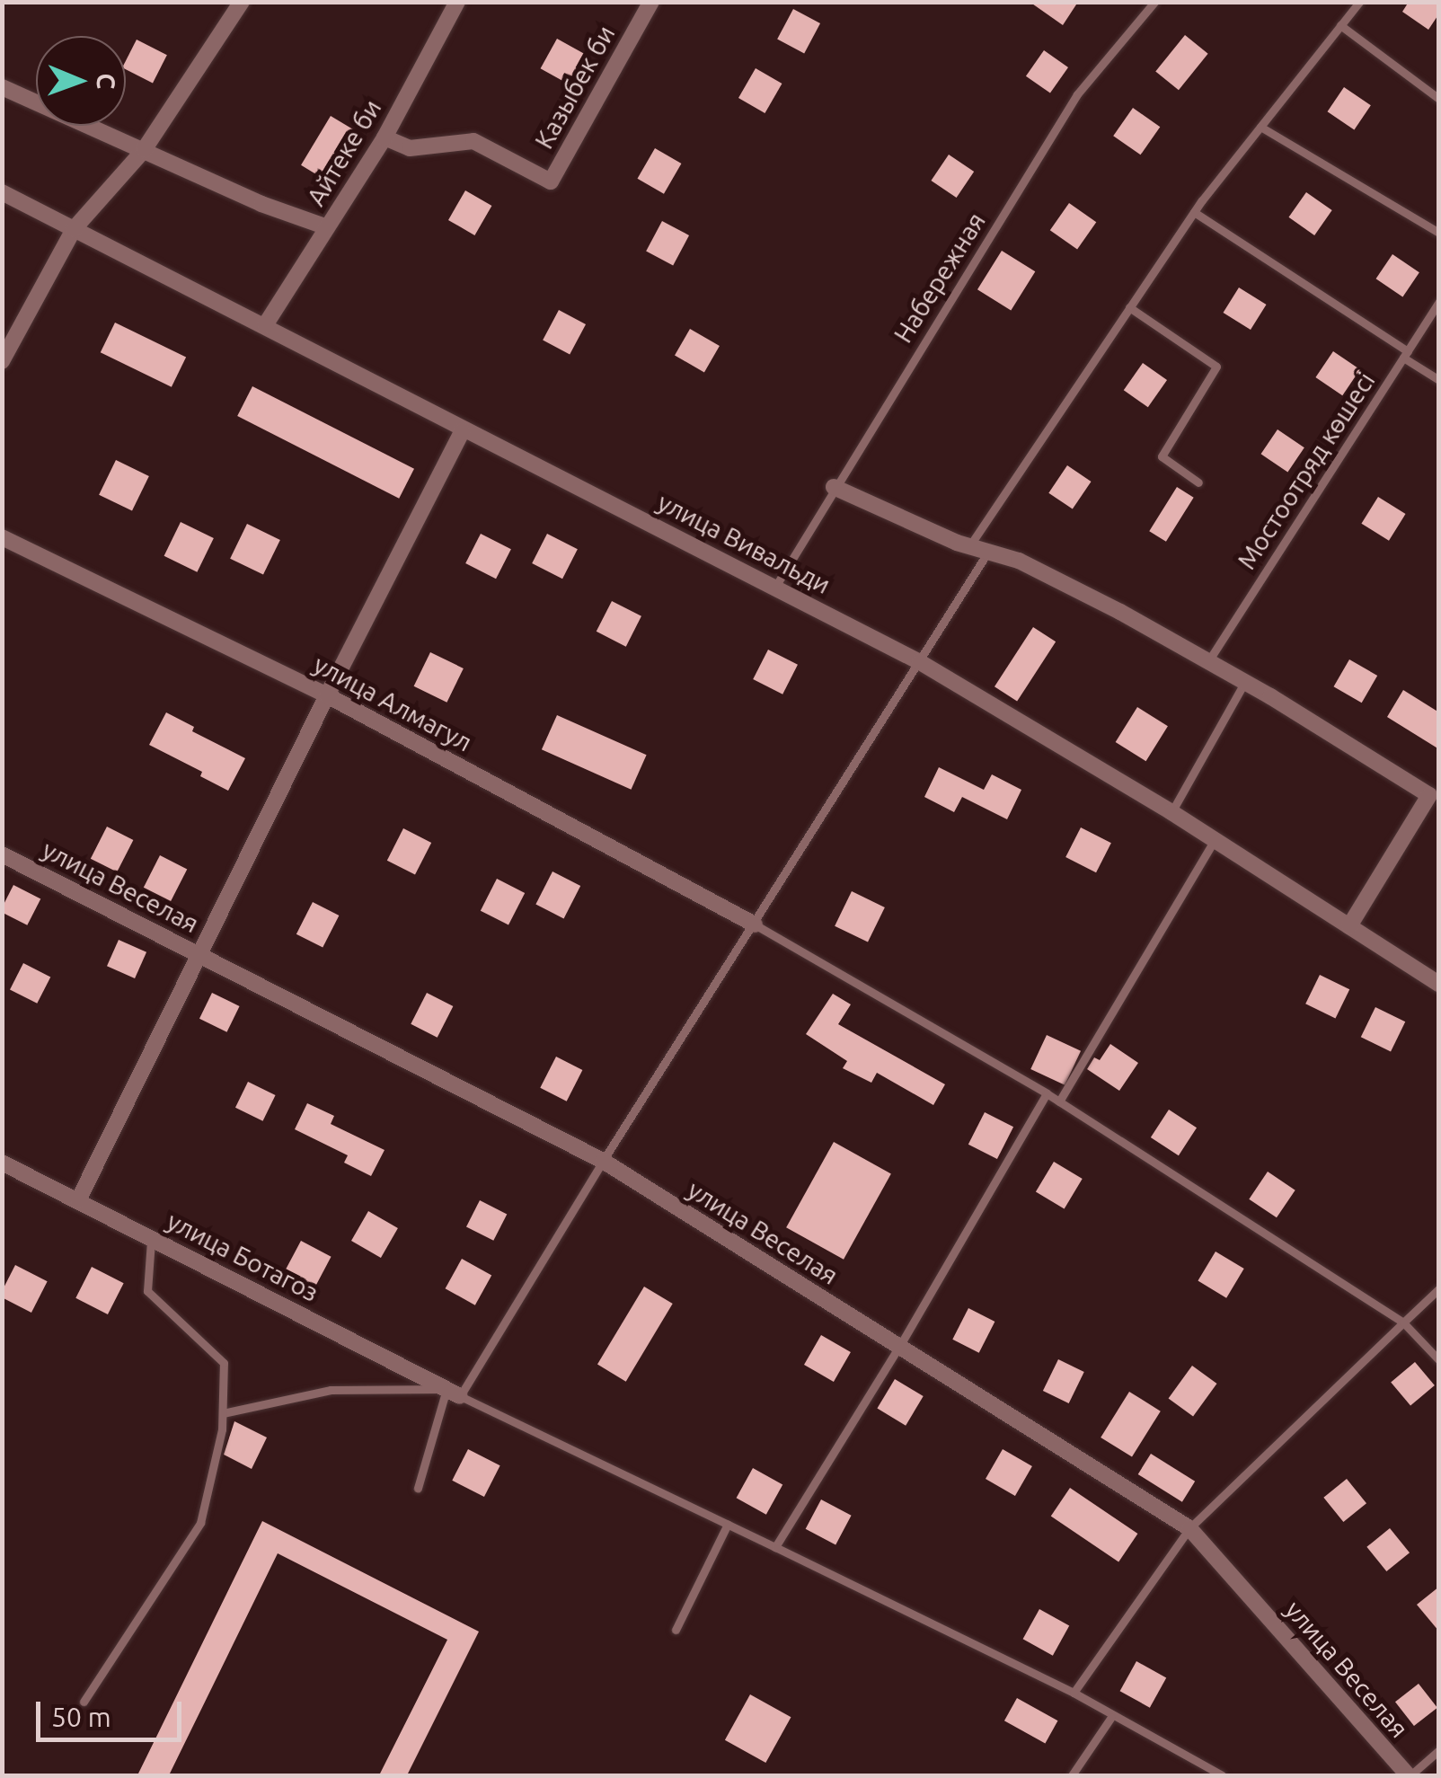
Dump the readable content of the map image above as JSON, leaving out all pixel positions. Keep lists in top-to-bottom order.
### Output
{
  "streets": {
    "street": [
      "Казыбек би",
      "Айтеке би",
      "улица Вивальди",
      "улица Алмагул",
      "улица Веселая",
      "улица Ботагоз"
    ],
    "lane": ["Набережная", "Мостоотряд көшесі"]
  },
  "crossings": [
    ["Казыбек би", "Айтеке би"],
    ["Айтеке би", "улица Вивальди"],
    ["Набережная", "улица Вивальди"]
  ],
  "scale_bar": "50 m",
  "north": "right"
}
